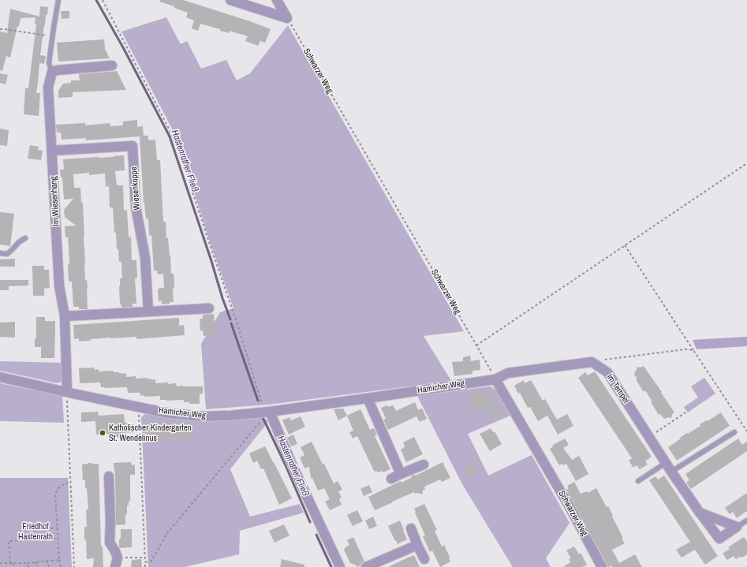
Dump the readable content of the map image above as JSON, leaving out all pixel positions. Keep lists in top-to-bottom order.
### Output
{
  "streets": {
    "street": [
      "Schwarzer Weg",
      "Wiesenkoppe",
      "Im Wiesenhang",
      "Hamicher Weg",
      "Im Tempel"
    ]
  },
  "crossings": [
    ["Schwarzer Weg", "Hamicher Weg"],
    ["Wiesenkoppe", "Im Wiesenhang"],
    ["Im Wiesenhang", "Hamicher Weg"]
  ],
  "water": ["Hastenrather Fließ"],
  "parks": ["Friedhof Hastenrath"],
  "places": ["Katholischer Kindergarten St. Wendelinus"]
}
